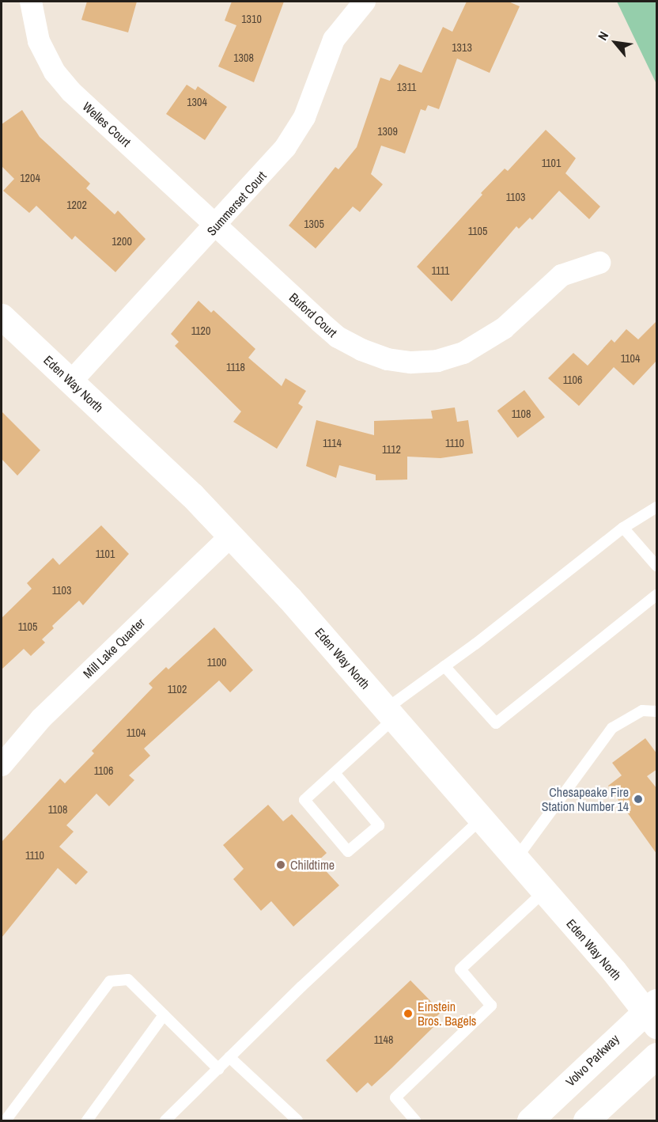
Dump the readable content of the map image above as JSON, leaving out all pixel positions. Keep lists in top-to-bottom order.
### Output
{
  "streets": {
    "street": [
      "Welles Court",
      "Summerset Court",
      "Buford Court",
      "Eden Way North",
      "Mill Lake Quarter",
      "Volvo Parkway"
    ]
  },
  "crossings": [
    ["Welles Court", "Summerset Court"],
    ["Welles Court", "Buford Court"],
    ["Summerset Court", "Buford Court"],
    ["Summerset Court", "Eden Way North"],
    ["Eden Way North", "Mill Lake Quarter"],
    ["Eden Way North", "Volvo Parkway"]
  ],
  "places": ["Chesapeake Fire Station Number 14", "Childtime", "Einstein Bros. Bagels"],
  "house_numbers": [
    "1310",
    "1313",
    "1308",
    "1311",
    "1304",
    "1309",
    "1101",
    "1204",
    "1103",
    "1202",
    "1305",
    "1105",
    "1200",
    "1111",
    "1120",
    "1104",
    "1118",
    "1106",
    "1108",
    "1114",
    "1110",
    "1112",
    "1101",
    "1103",
    "1105",
    "1100",
    "1102",
    "1104",
    "1106",
    "1108",
    "1110",
    "1148"
  ],
  "north": "top left"
}
